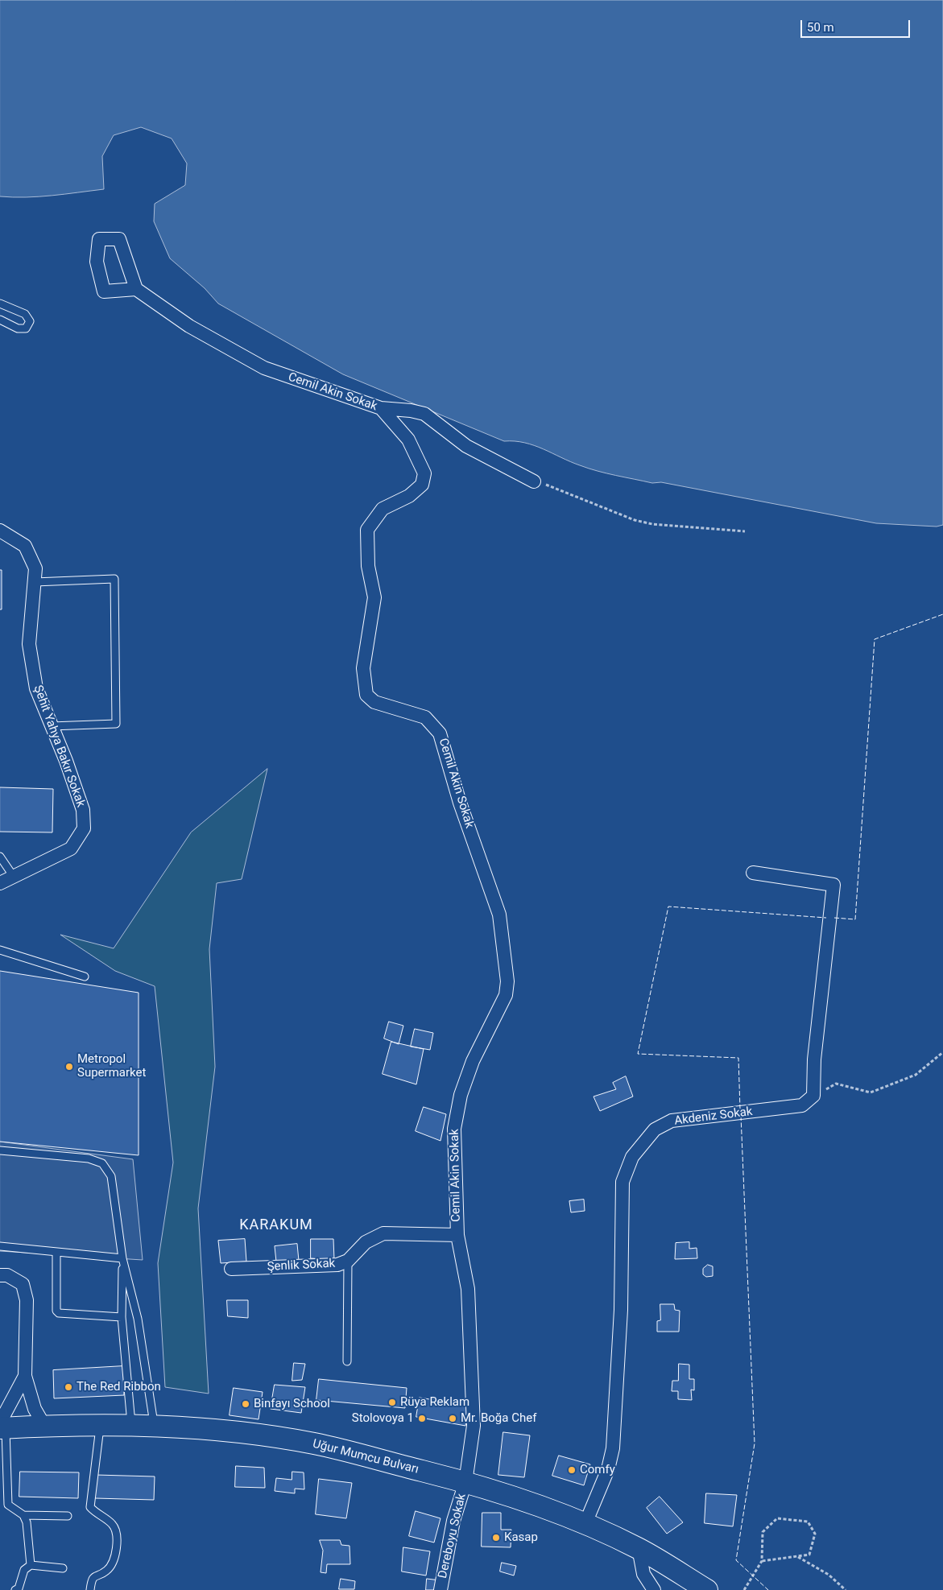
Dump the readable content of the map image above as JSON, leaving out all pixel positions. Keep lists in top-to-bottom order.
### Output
{
  "streets": {
    "main road": ["Uğur Mumcu Bulvarı"],
    "street": [
      "Cemil Akin Sokak",
      "Şehit Yahya Bakır Sokak",
      "Akdeniz Sokak",
      "Şenlik Sokak",
      "Dereboyu Sokak"
    ]
  },
  "crossings": [
    ["Cemil Akin Sokak", "Şenlik Sokak"],
    ["Cemil Akin Sokak", "Uğur Mumcu Bulvarı"],
    ["Cemil Akin Sokak", "Dereboyu Sokak"],
    ["Akdeniz Sokak", "Uğur Mumcu Bulvarı"],
    ["Uğur Mumcu Bulvarı", "Dereboyu Sokak"]
  ],
  "districts": ["KARAKUM"],
  "places": [
    "Metropol Supermarket",
    "The Red Ribbon",
    "Rüya Reklam",
    "Binfayı School",
    "Stolovoya 1",
    "Mr. Boğa Chef",
    "Comfy",
    "Kasap"
  ],
  "scale_bar": "50 m"
}
